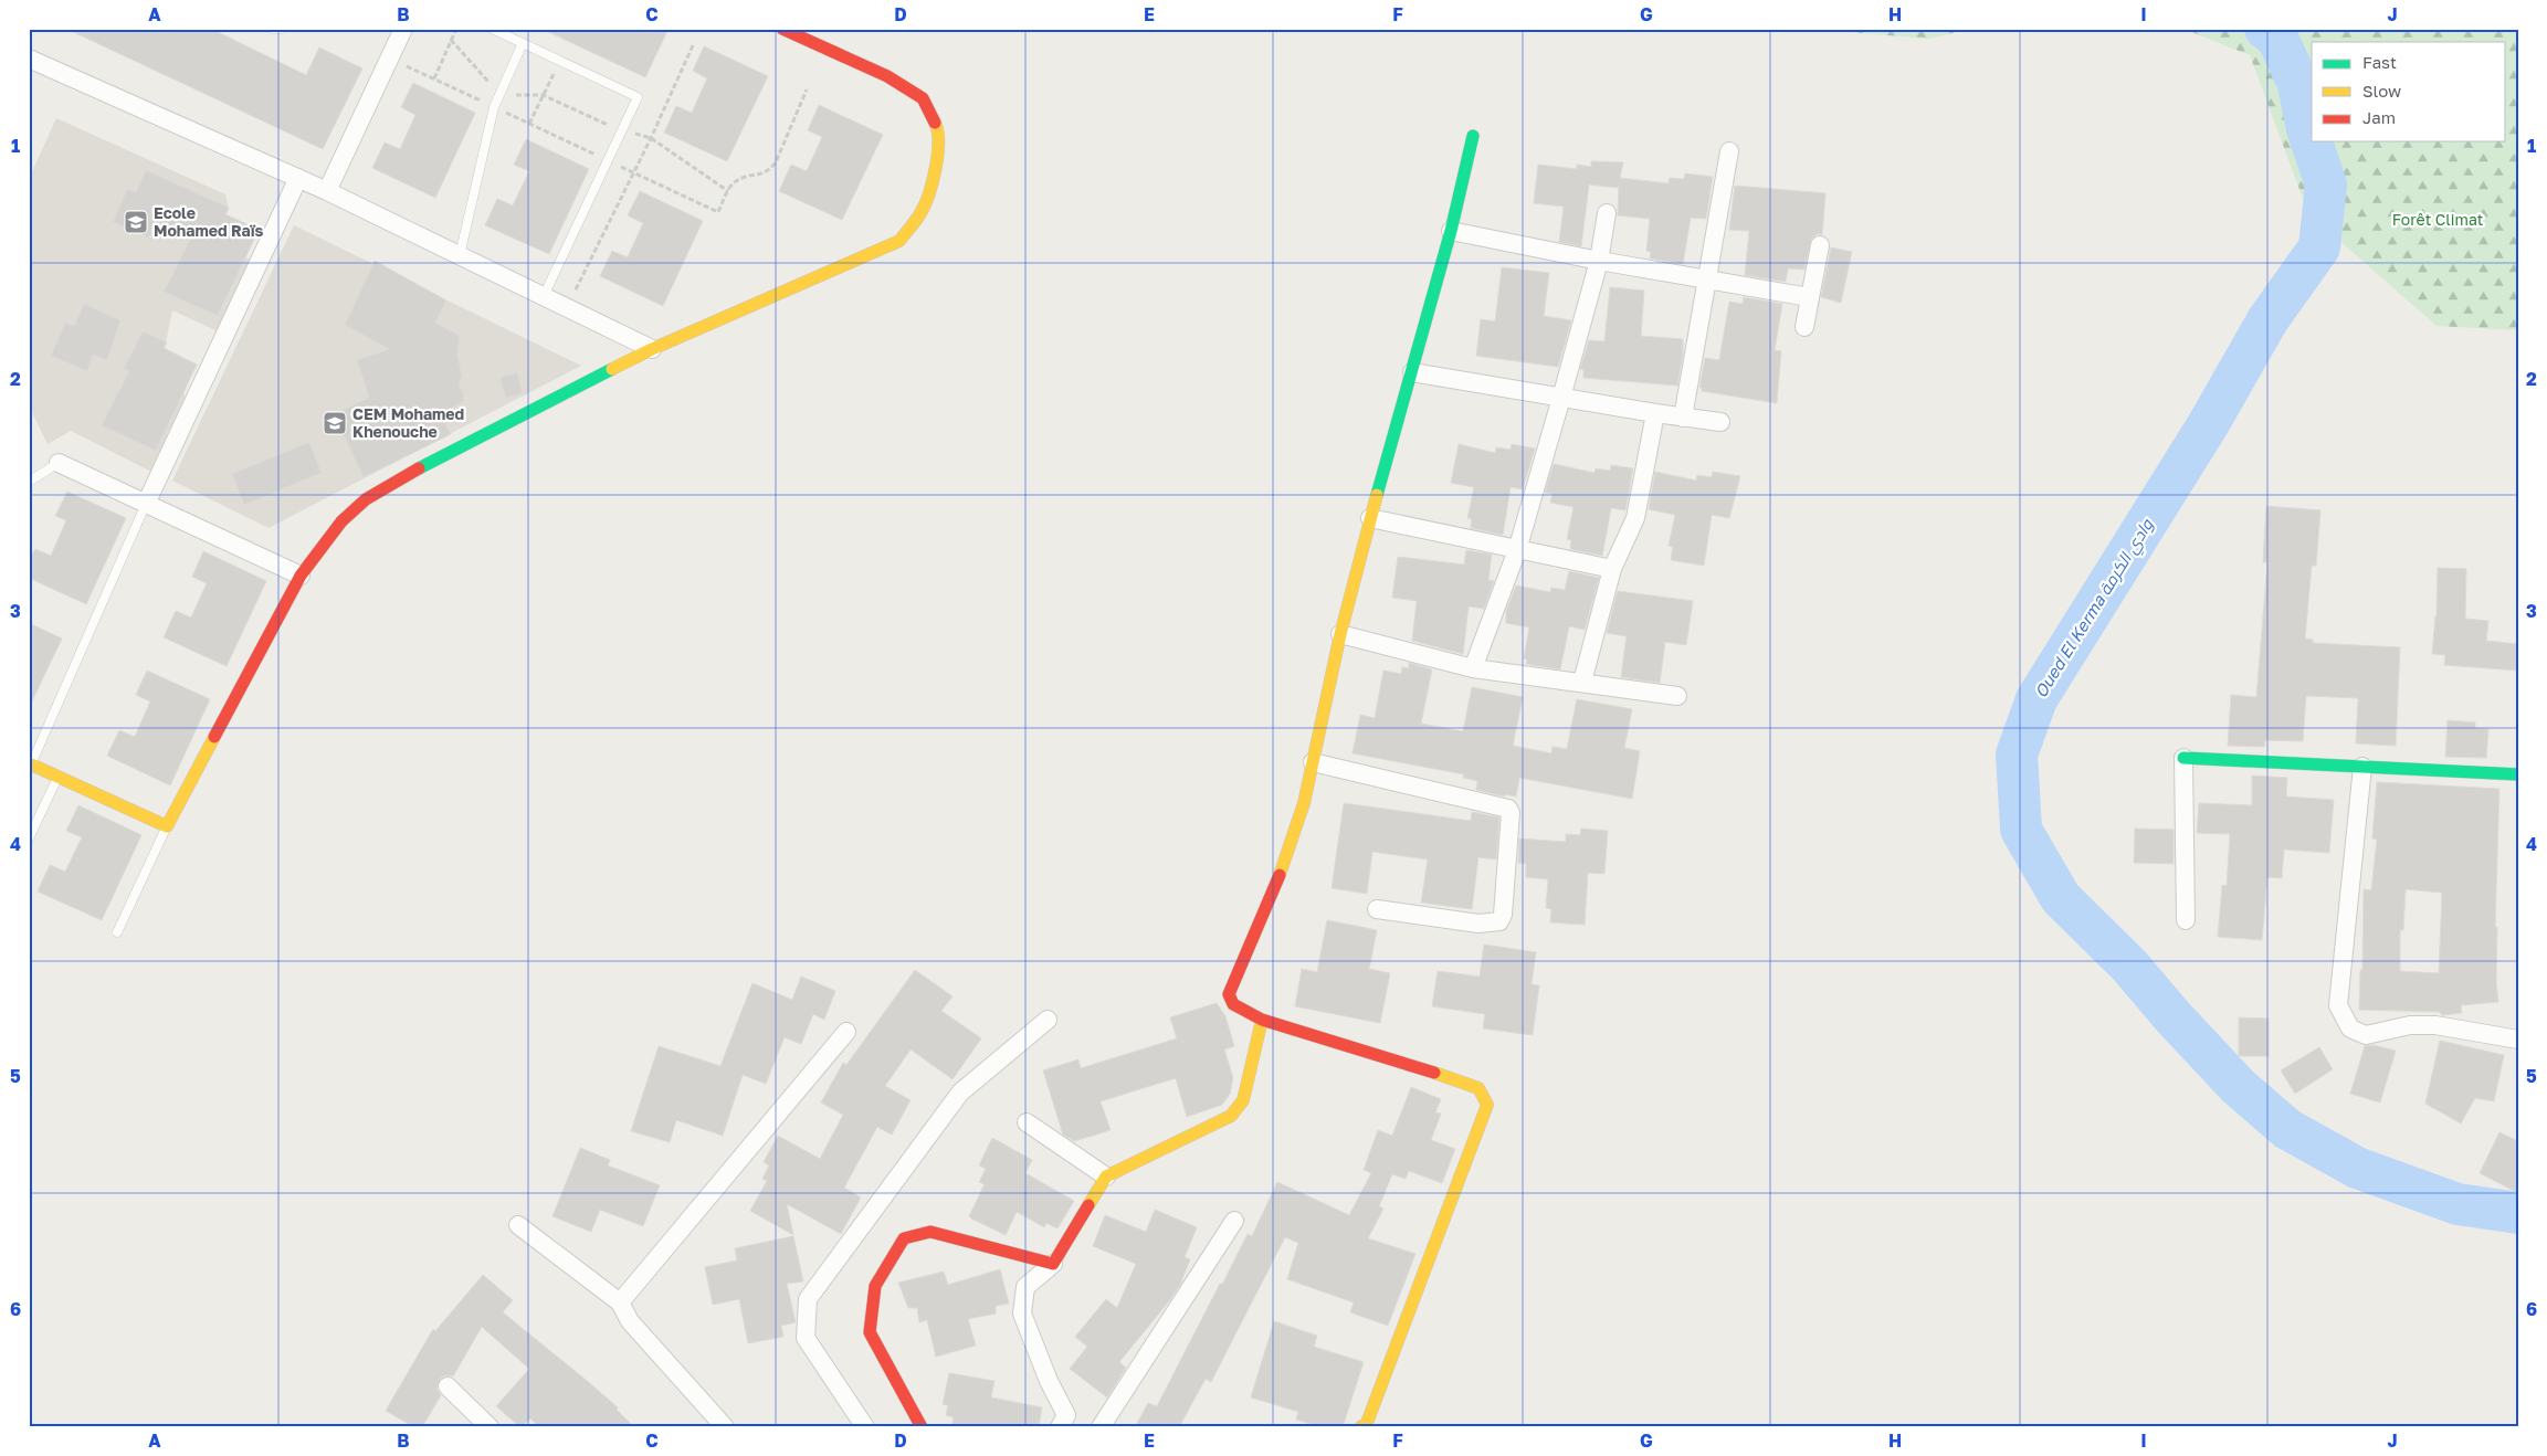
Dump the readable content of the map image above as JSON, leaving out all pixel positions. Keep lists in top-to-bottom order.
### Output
{
  "water": ["Oued El Kerma وادي الكرمة"],
  "parks": ["Forêt Climat"],
  "places": {
    "school or university": ["Ecole Mohamed Raïs", "CEM Mohamed Khenouche"]
  },
  "legend": ["Fast", "Slow", "Jam"],
  "grid": {
    "columns": [
      "A",
      "B",
      "C",
      "D",
      "E",
      "F",
      "G",
      "H",
      "I",
      "J"
    ],
    "rows": [
      "1",
      "2",
      "3",
      "4",
      "5",
      "6"
    ]
  }
}
